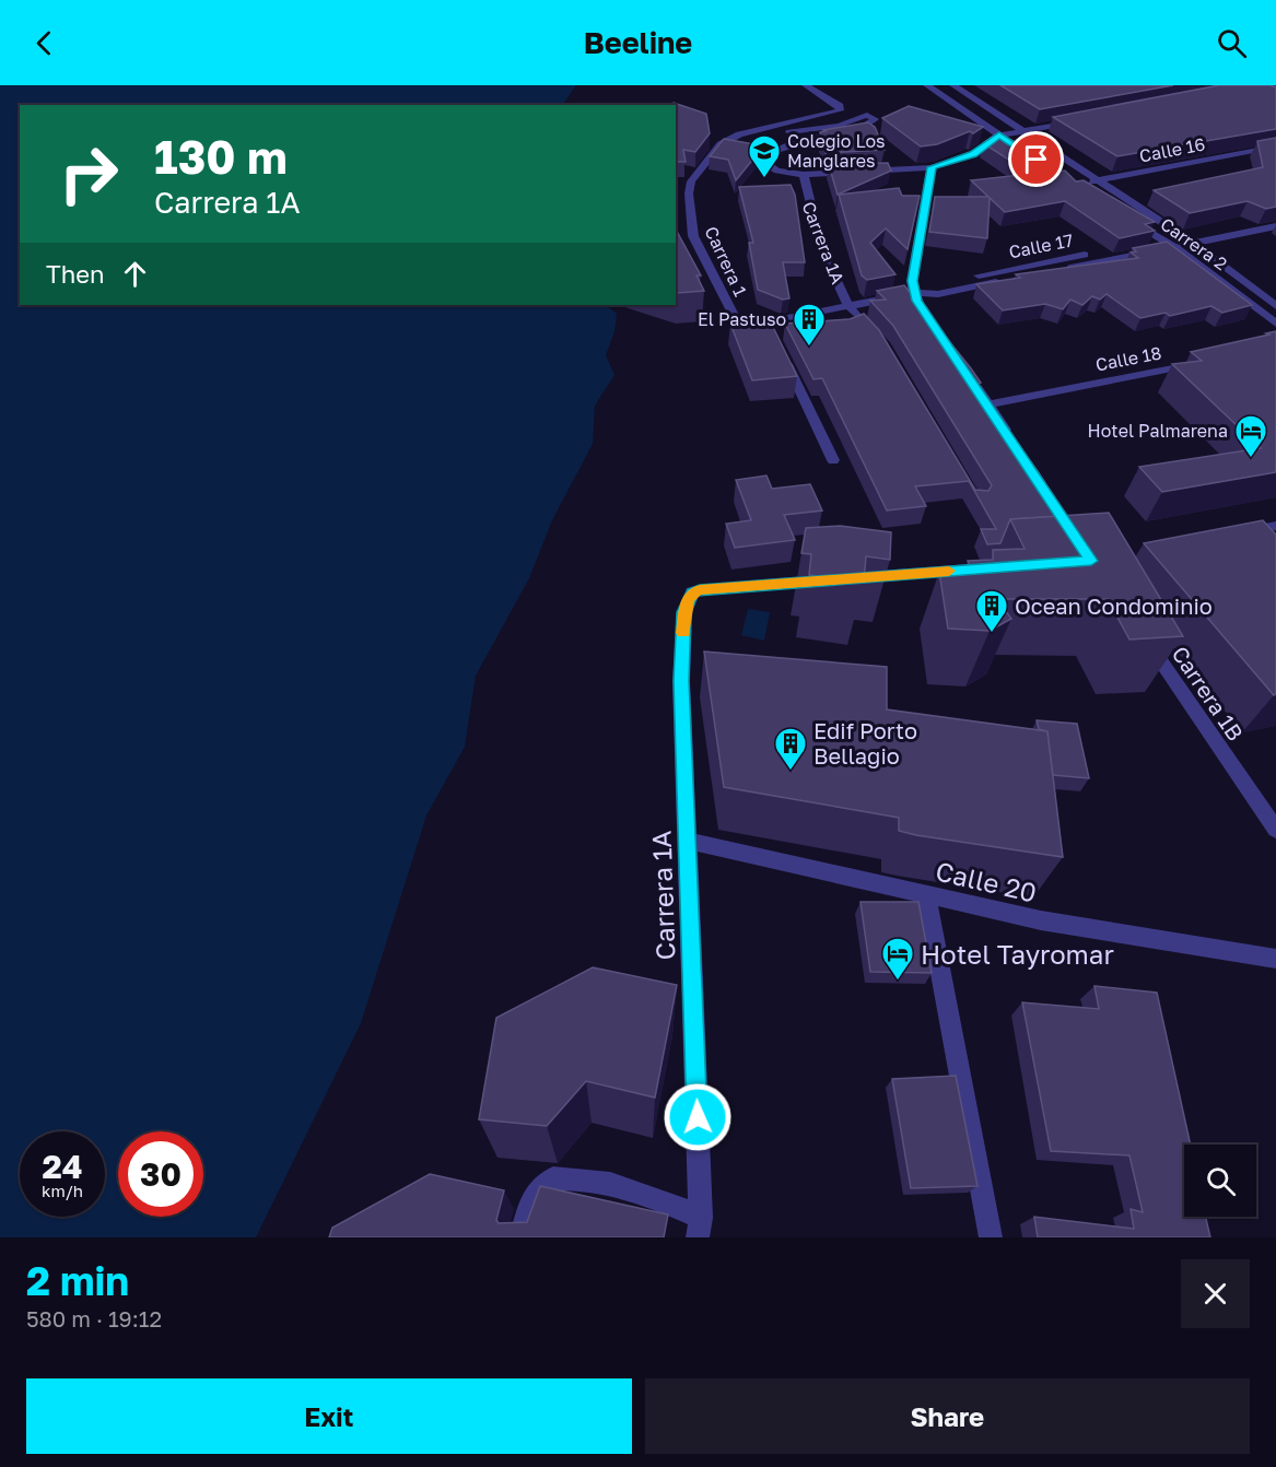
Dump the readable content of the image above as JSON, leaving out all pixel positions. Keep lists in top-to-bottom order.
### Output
{
  "streets": {
    "street": [
      "Calle 16",
      "Carrera 1A",
      "Carrera 2",
      "Calle 17",
      "Carrera 1",
      "Calle 18",
      "Carrera 1B",
      "Calle 20"
    ]
  },
  "crossings": [
    ["Calle 16", "Carrera 2"],
    ["Carrera 1A", "Calle 17"],
    ["Carrera 1A", "Calle 20"],
    ["Carrera 2", "Calle 17"],
    ["Calle 17", "Carrera 1"]
  ],
  "places": {
    "school or university": ["Colegio Los Manglares"],
    "building": ["El Pastuso", "Ocean Condominio", "Edif Porto Bellagio"],
    "hotel": ["Hotel Palmarena", "Hotel Tayromar"]
  },
  "page": {
    "header": "Beeline",
    "turn": ["130 m", "Carrera 1A"],
    "then": "Then",
    "speed": "24 km/h",
    "limit": "30",
    "heading": ["2 min", "580 m · 19:12"],
    "buttons": ["Exit", "Share"]
  }
}
